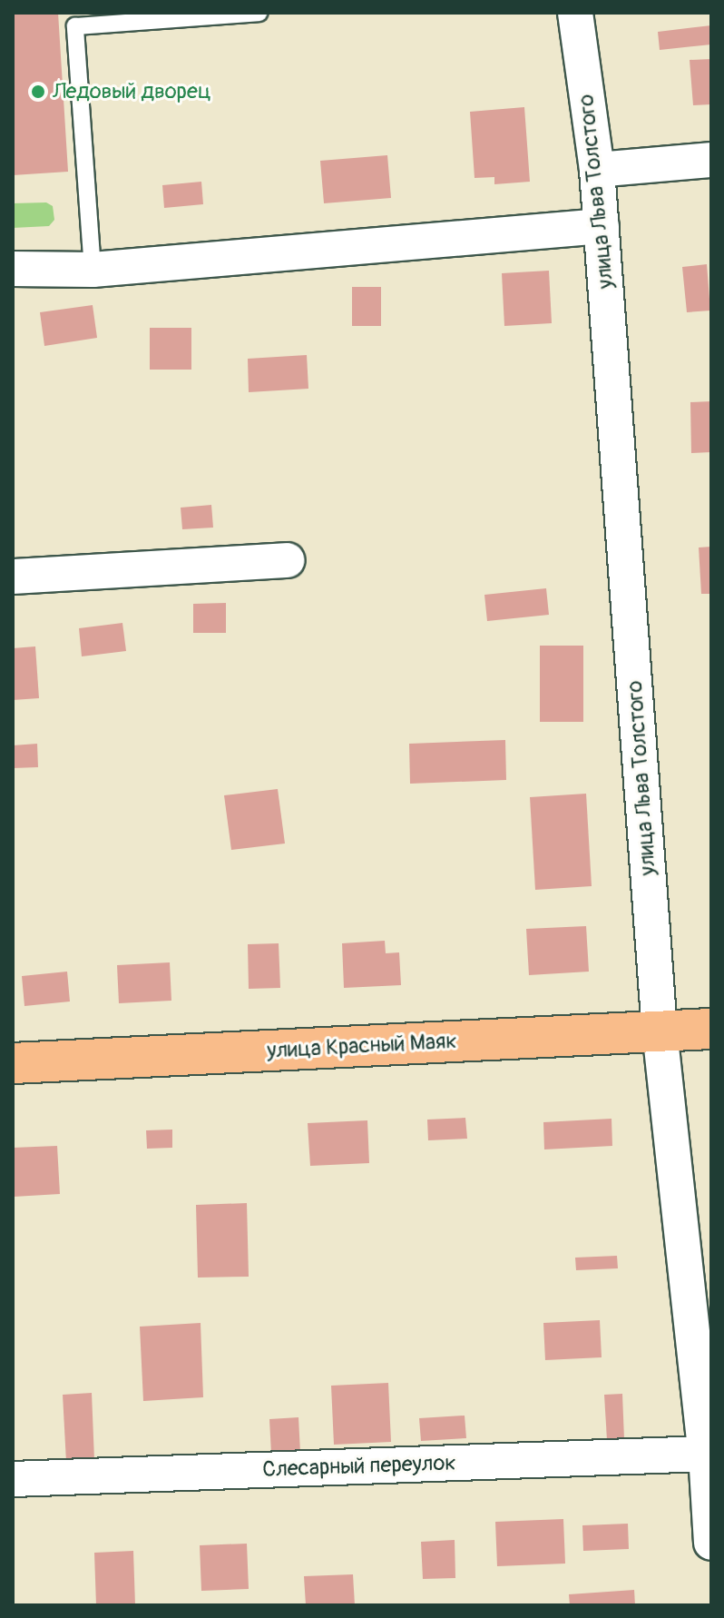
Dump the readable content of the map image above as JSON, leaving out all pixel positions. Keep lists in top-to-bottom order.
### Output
{
  "streets": {
    "main road": ["улица Красный Маяк"],
    "street": ["улица Льва Толстого", "Слесарный переулок"]
  },
  "crossings": [
    ["улица Льва Толстого", "улица Красный Маяк"],
    ["улица Льва Толстого", "Слесарный переулок"]
  ],
  "places": ["Ледовый дворец"]
}
